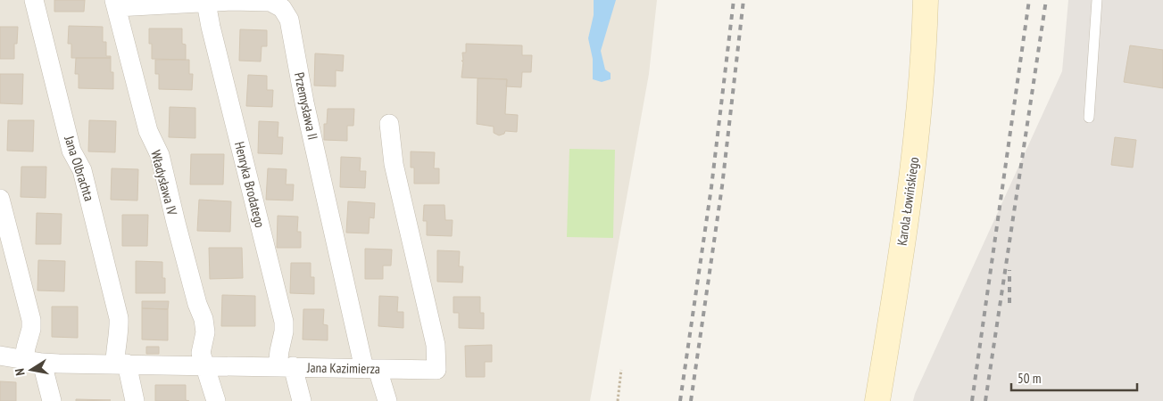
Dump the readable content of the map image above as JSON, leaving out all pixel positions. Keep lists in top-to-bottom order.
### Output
{
  "streets": {
    "main road": ["Karola Łowińskiego"],
    "street": [
      "Przemysława II",
      "Jana Olbrachta",
      "Władysława IV",
      "Henryka Brodatego",
      "Jana Kazimierza"
    ]
  },
  "crossings": [
    ["Przemysława II", "Władysława IV"],
    ["Przemysława II", "Henryka Brodatego"],
    ["Przemysława II", "Jana Kazimierza"],
    ["Jana Olbrachta", "Jana Kazimierza"],
    ["Władysława IV", "Jana Kazimierza"],
    ["Henryka Brodatego", "Jana Kazimierza"]
  ],
  "scale_bar": "50 m",
  "north": "left"
}
